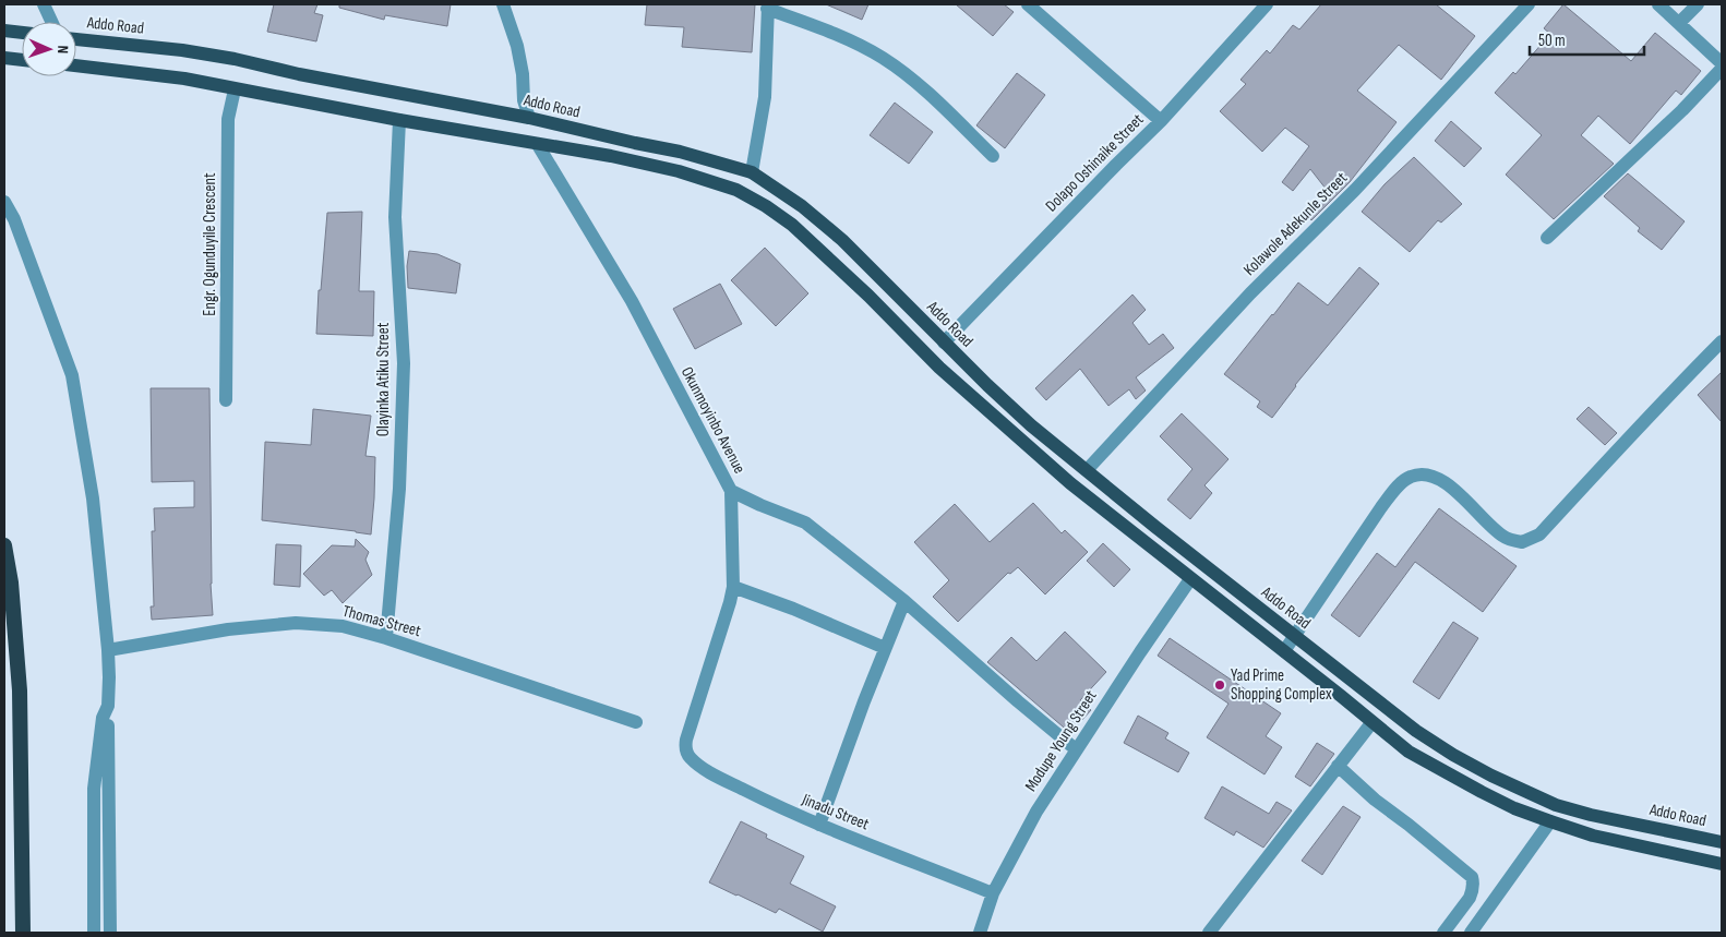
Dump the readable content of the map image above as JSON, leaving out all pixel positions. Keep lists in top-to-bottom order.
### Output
{
  "streets": {
    "main road": ["Addo Road"],
    "street": [
      "Dolapo Oshinaike Street",
      "Kolawole Adekunle Street",
      "Engr. Ogunduyile Crescent",
      "Olayinka Atiku Street",
      "Okunmoyinbo Avenue",
      "Thomas Street",
      "Modupe Young Street",
      "Jinadu Street"
    ]
  },
  "crossings": [
    ["Addo Road", "Dolapo Oshinaike Street"],
    ["Addo Road", "Kolawole Adekunle Street"],
    ["Olayinka Atiku Street", "Thomas Street"],
    ["Okunmoyinbo Avenue", "Jinadu Street"],
    ["Modupe Young Street", "Jinadu Street"]
  ],
  "places": ["Yad Prime Shopping Complex"],
  "scale_bar": "50 m",
  "north": "right"
}
